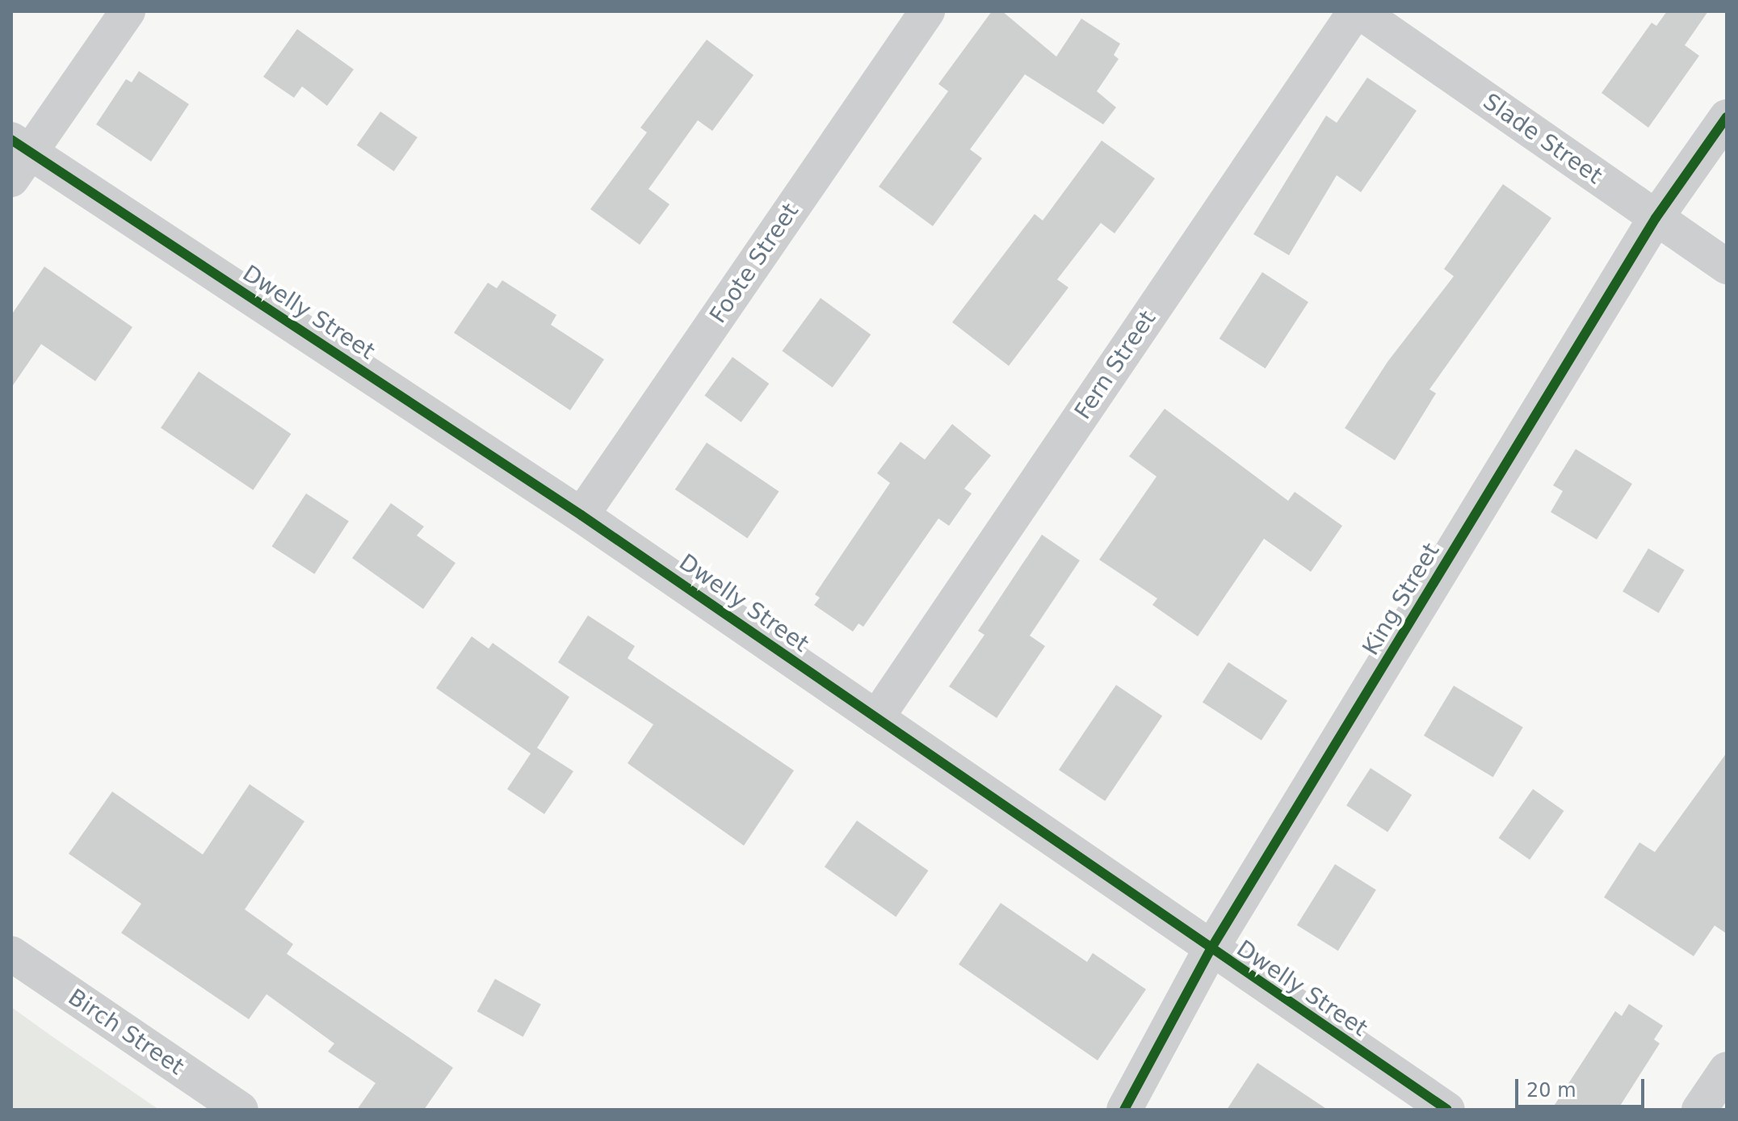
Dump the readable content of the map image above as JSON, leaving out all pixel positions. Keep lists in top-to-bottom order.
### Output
{
  "streets": {
    "street": [
      "Slade Street",
      "Foote Street",
      "Dwelly Street",
      "Fern Street",
      "King Street",
      "Birch Street"
    ]
  },
  "crossings": [
    ["Slade Street", "Fern Street"],
    ["Slade Street", "King Street"],
    ["Foote Street", "Dwelly Street"],
    ["Dwelly Street", "Fern Street"],
    ["Dwelly Street", "King Street"]
  ],
  "scale_bar": "20 m"
}
